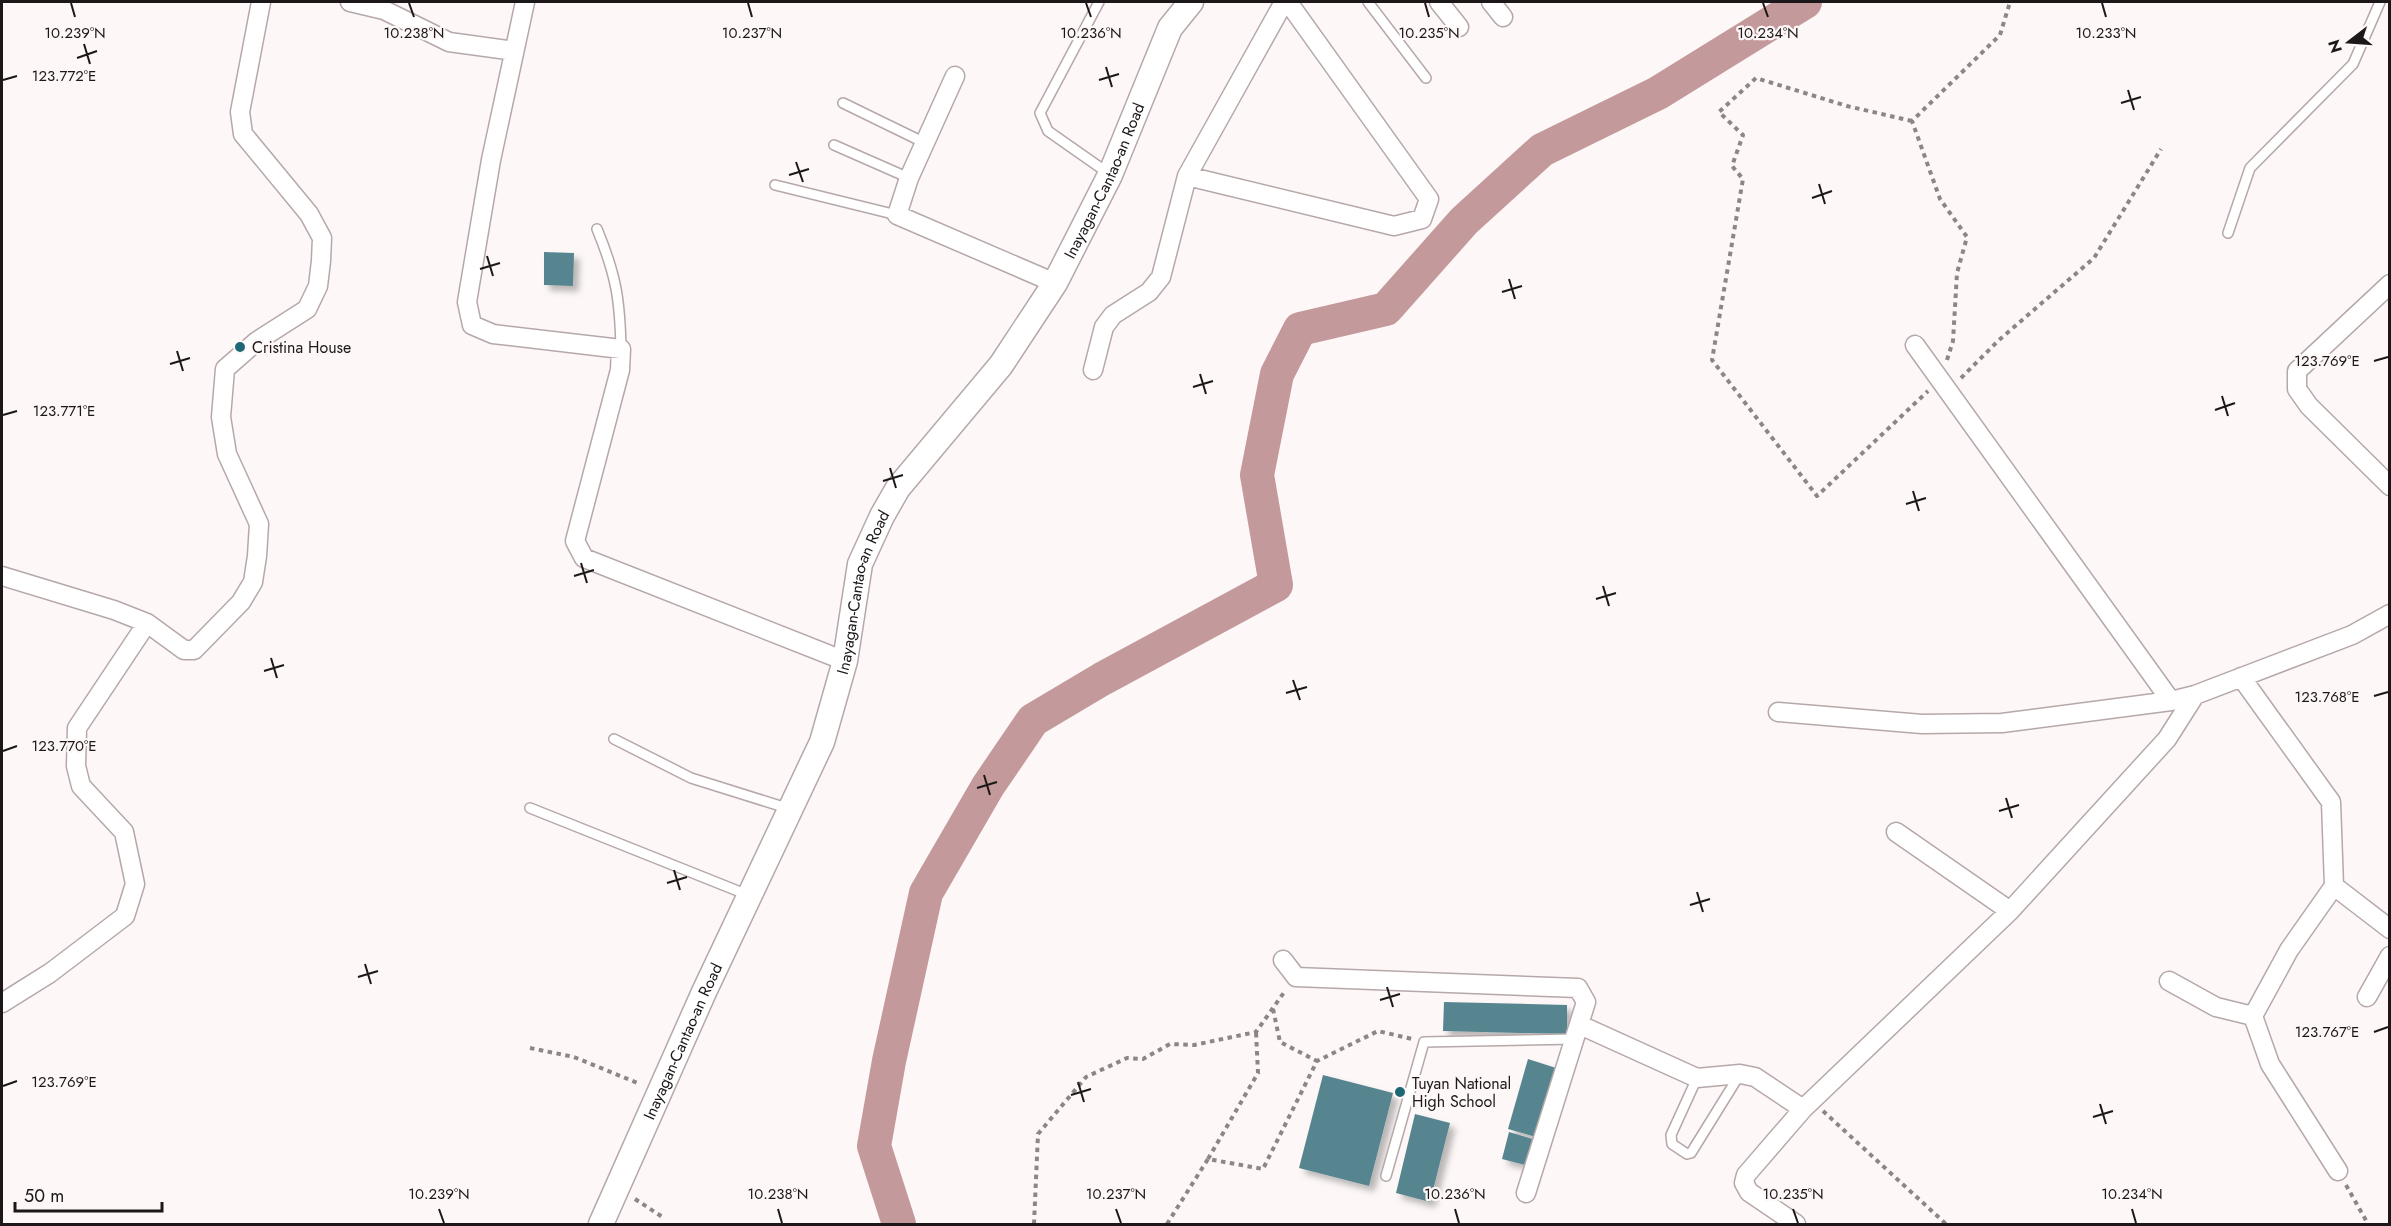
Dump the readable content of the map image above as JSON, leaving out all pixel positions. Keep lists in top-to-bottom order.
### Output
{
  "streets": {
    "street": ["Inayagan-Cantao-an Road"]
  },
  "places": ["Cristina House", "Tuyan National High School"],
  "scale_bar": "50 m",
  "north": "left",
  "coordinates": [
    "10.239°N",
    "10.238°N",
    "10.237°N",
    "10.236°N",
    "10.235°N",
    "10.234°N",
    "10.233°N",
    "123.772°E",
    "123.769°E",
    "123.771°E",
    "123.768°E",
    "123.770°E",
    "123.767°E"
  ]
}
